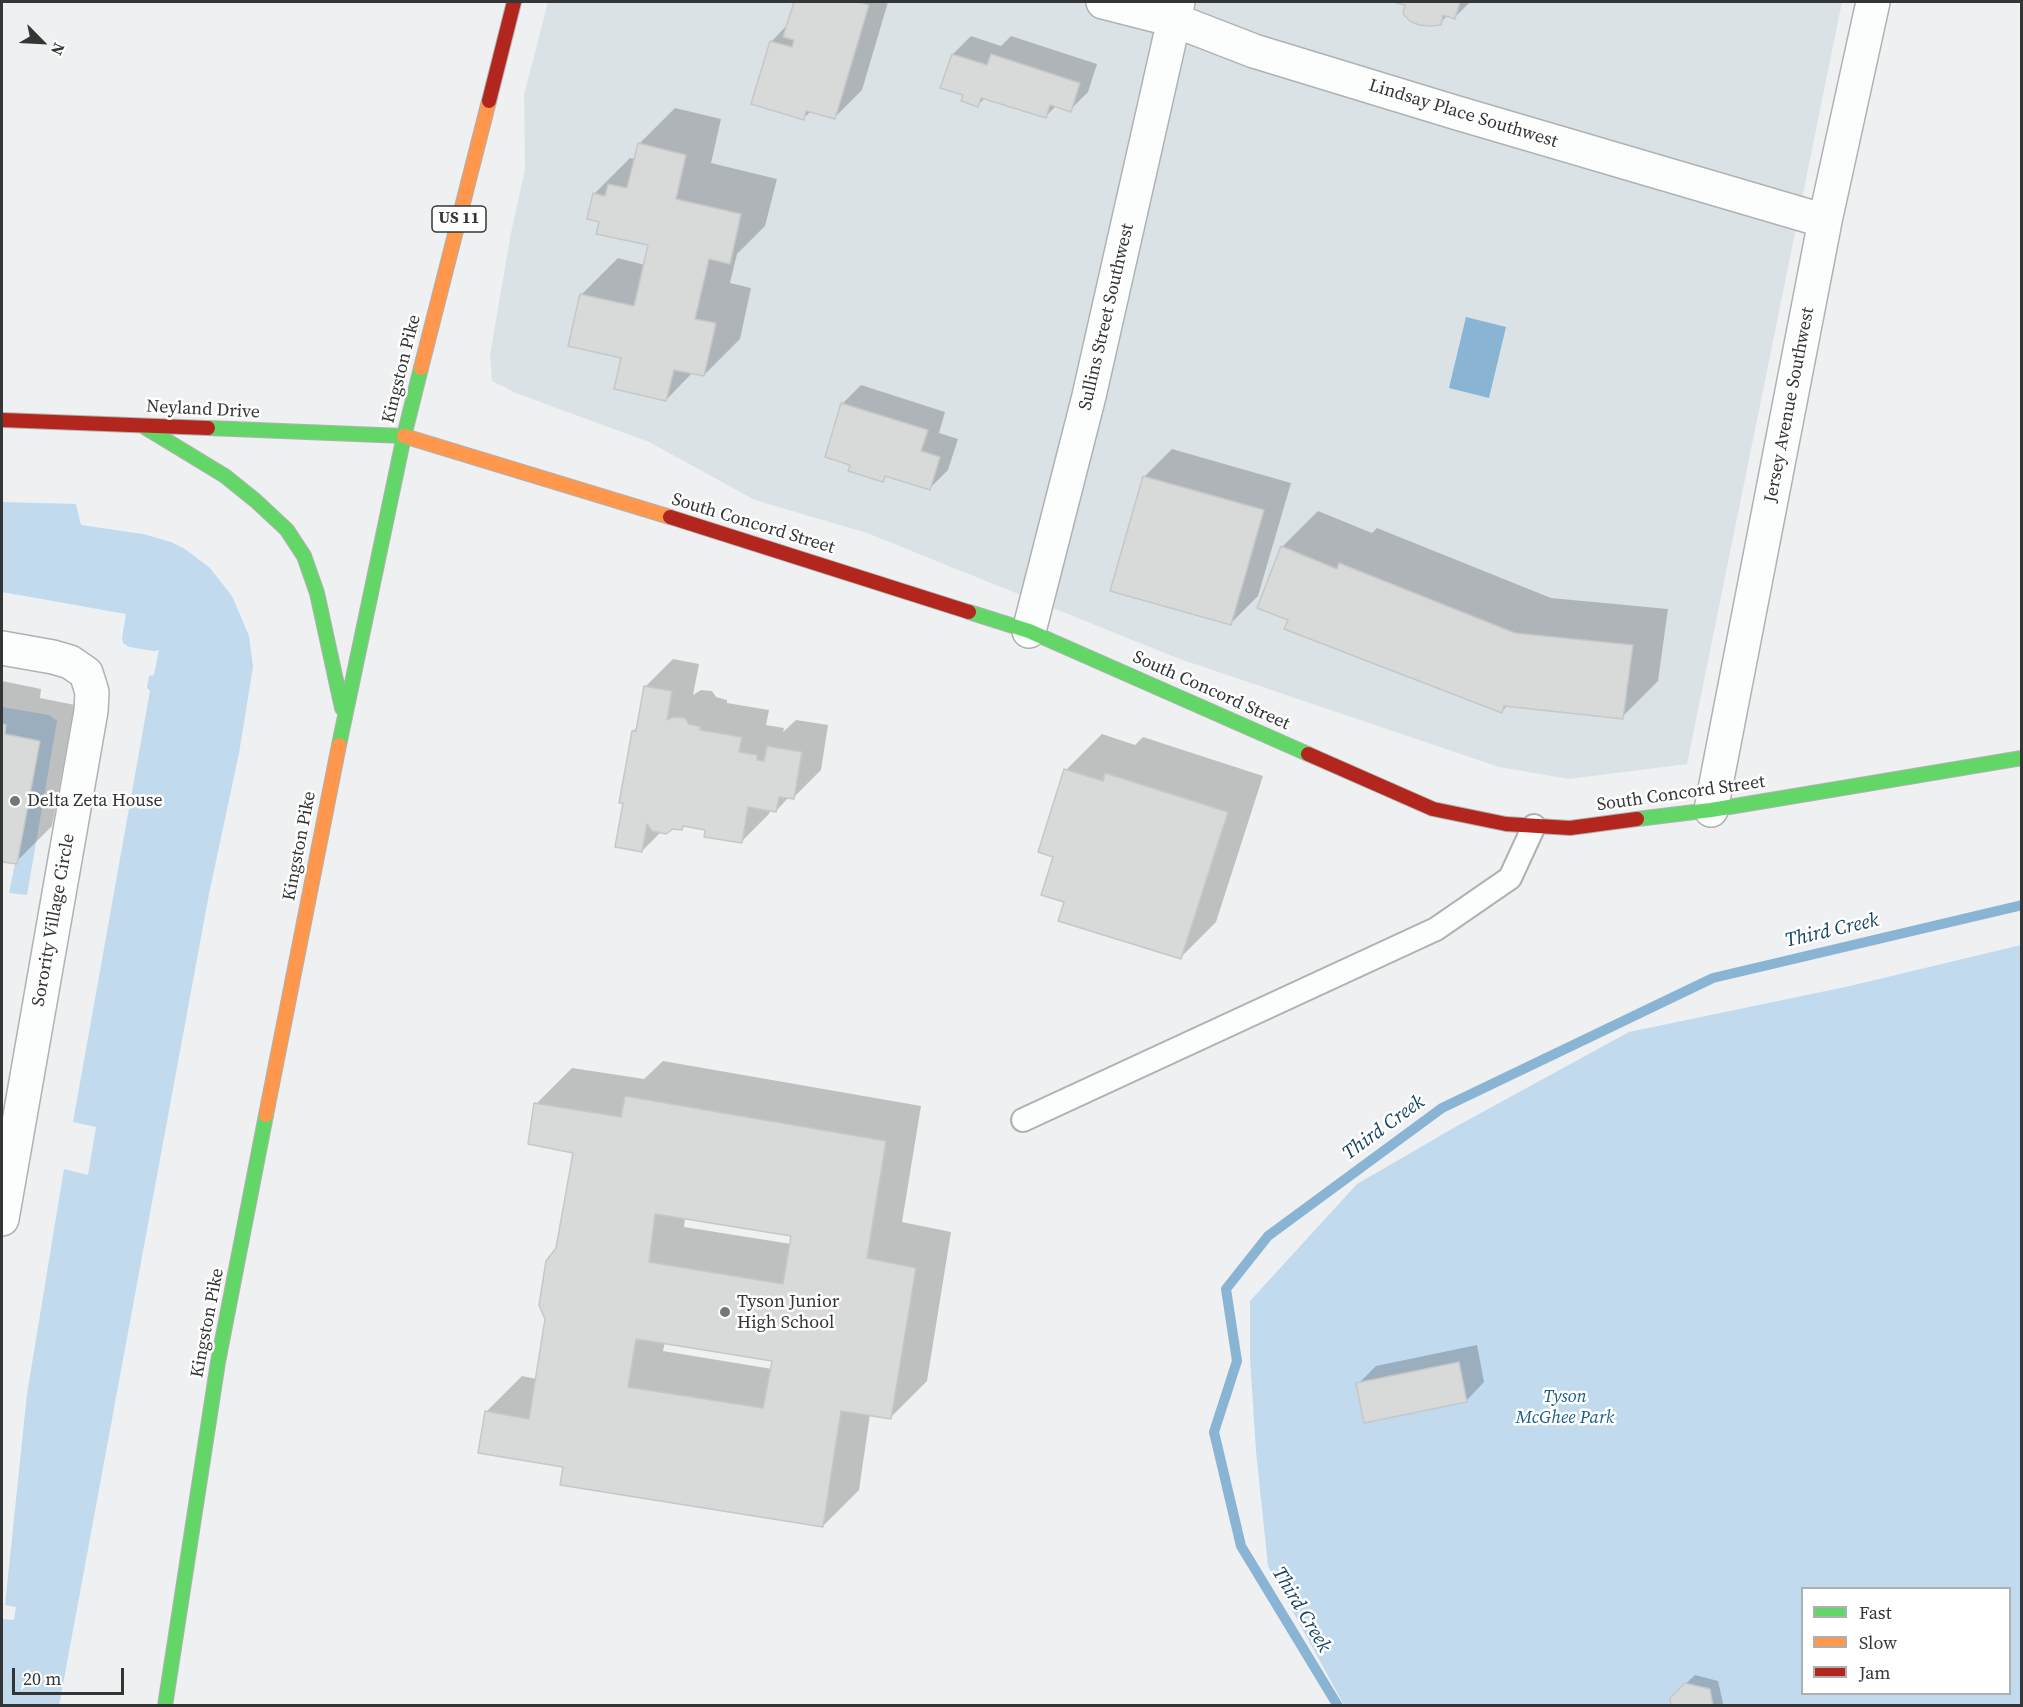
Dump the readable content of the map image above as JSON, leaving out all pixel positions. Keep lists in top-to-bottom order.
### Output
{
  "streets": {
    "main road": [
      "US 11",
      "Kingston Pike",
      "Neyland Drive",
      "South Concord Street"
    ],
    "street": [
      "Lindsay Place Southwest",
      "Sullins Street Southwest",
      "Jersey Avenue Southwest",
      "Sorority Village Circle"
    ]
  },
  "crossings": [
    ["Lindsay Place Southwest", "Sullins Street Southwest"],
    ["Lindsay Place Southwest", "Jersey Avenue Southwest"],
    ["Sullins Street Southwest", "South Concord Street"],
    ["Kingston Pike", "Neyland Drive"],
    ["Kingston Pike", "South Concord Street"],
    ["Jersey Avenue Southwest", "South Concord Street"],
    ["Neyland Drive", "South Concord Street"]
  ],
  "water": ["Third Creek"],
  "parks": ["Tyson McGhee Park"],
  "places": ["Delta Zeta House", "Tyson Junior High School"],
  "legend": ["Fast", "Slow", "Jam"],
  "scale_bar": "20 m",
  "north": "bottom right"
}
